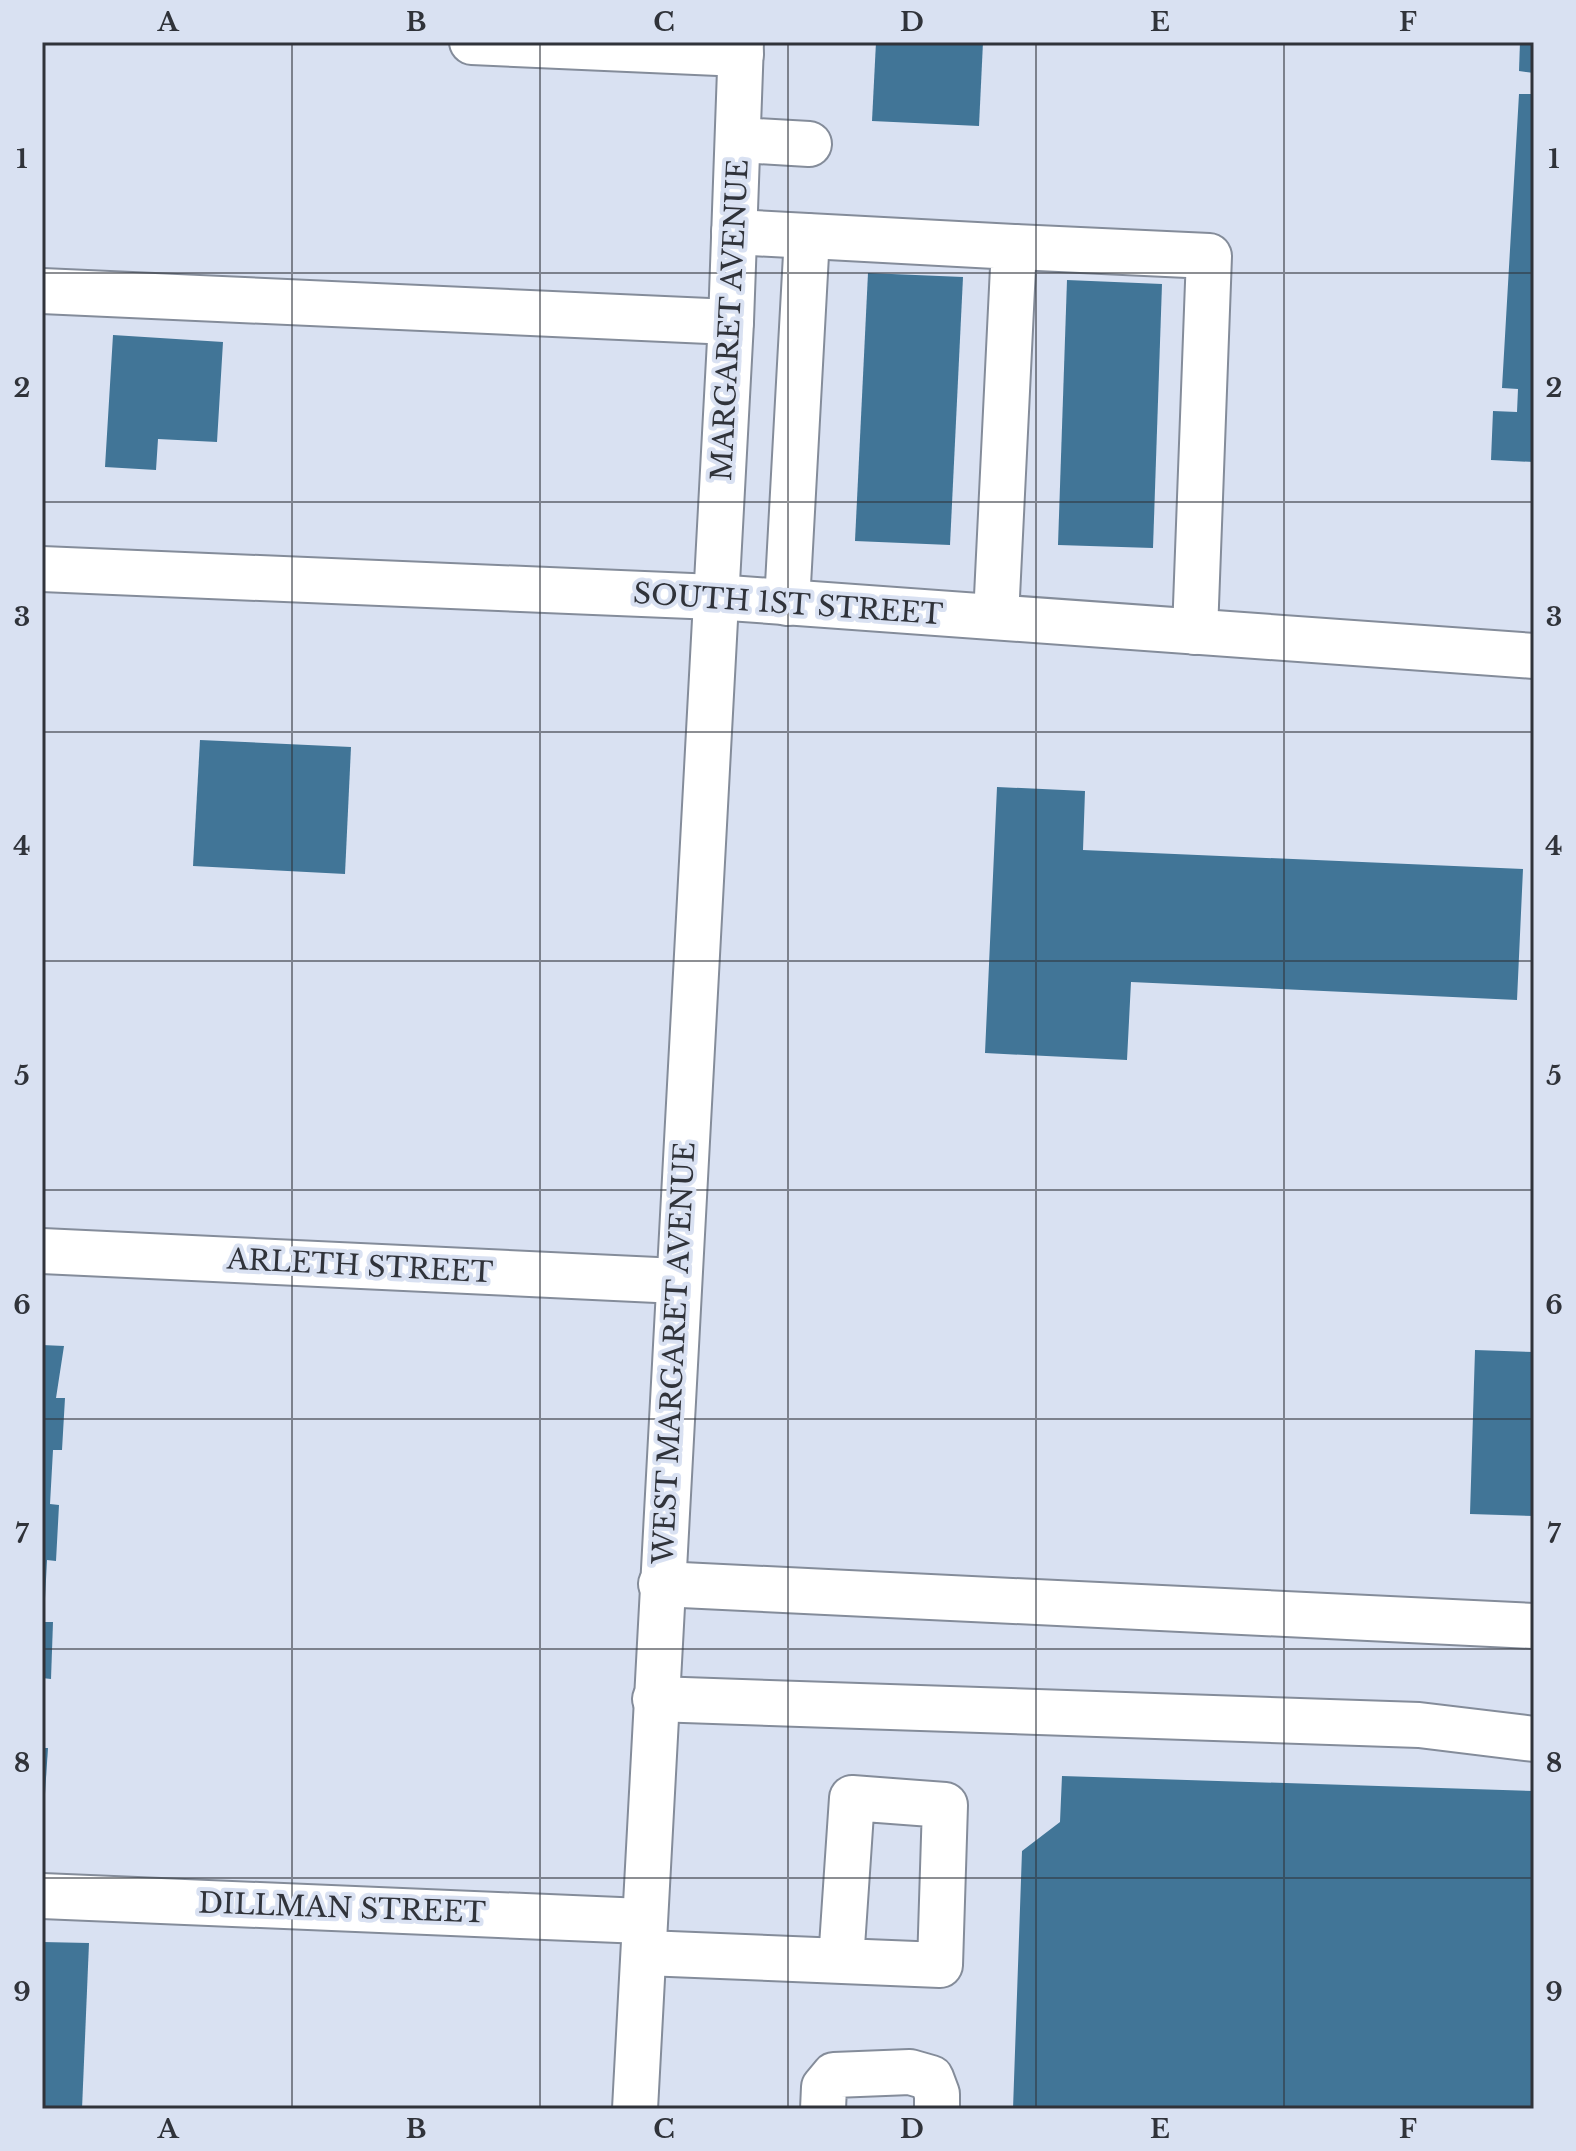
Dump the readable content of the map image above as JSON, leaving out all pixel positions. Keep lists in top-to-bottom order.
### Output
{
  "streets": {
    "street": [
      "MARGARET AVENUE",
      "SOUTH 1ST STREET",
      "ARLETH STREET",
      "WEST MARGARET AVENUE",
      "DILLMAN STREET"
    ]
  },
  "crossings": [
    ["MARGARET AVENUE", "SOUTH 1ST STREET"],
    ["MARGARET AVENUE", "WEST MARGARET AVENUE"],
    ["SOUTH 1ST STREET", "WEST MARGARET AVENUE"],
    ["ARLETH STREET", "WEST MARGARET AVENUE"],
    ["WEST MARGARET AVENUE", "DILLMAN STREET"]
  ],
  "grid": {
    "columns": [
      "A",
      "B",
      "C",
      "D",
      "E",
      "F"
    ],
    "rows": [
      "1",
      "2",
      "3",
      "4",
      "5",
      "6",
      "7",
      "8",
      "9"
    ]
  }
}
